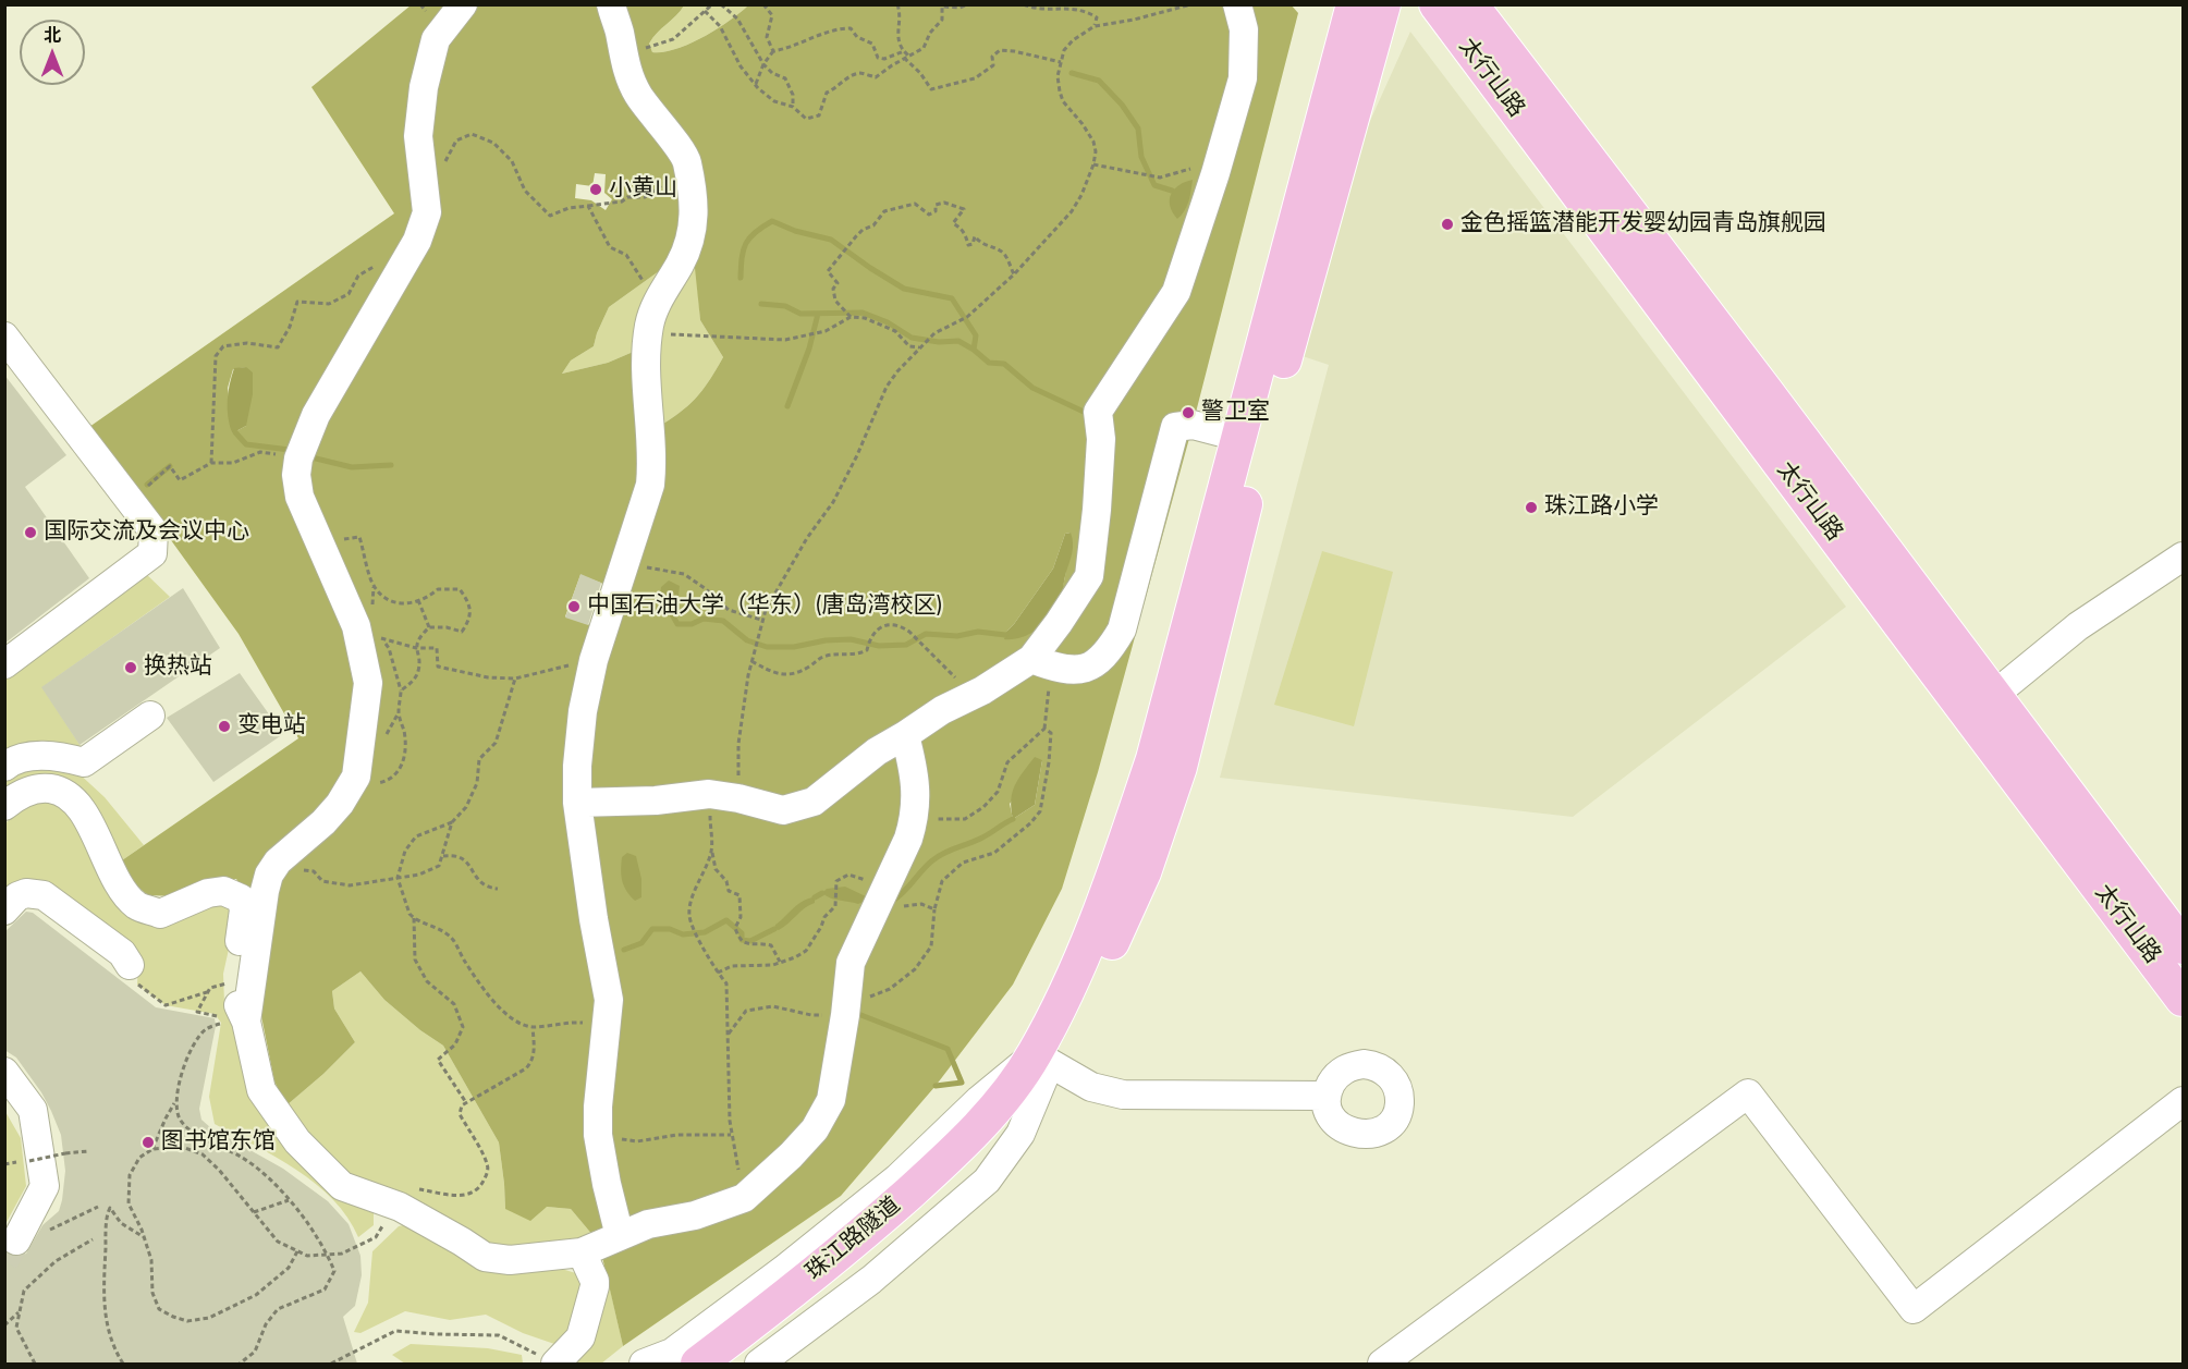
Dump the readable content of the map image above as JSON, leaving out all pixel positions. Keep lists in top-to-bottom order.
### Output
{
  "streets": {
    "main road": ["太行山路", "珠江路隧道"]
  },
  "places": [
    "小黄山",
    "金色摇篮潜能开发婴幼园青岛旗舰园",
    "警卫室",
    "珠江路小学",
    "国际交流及会议中心",
    "中国石油大学（华东）(唐岛湾校区)",
    "换热站",
    "变电站",
    "图书馆东馆"
  ],
  "north": "top"
}
